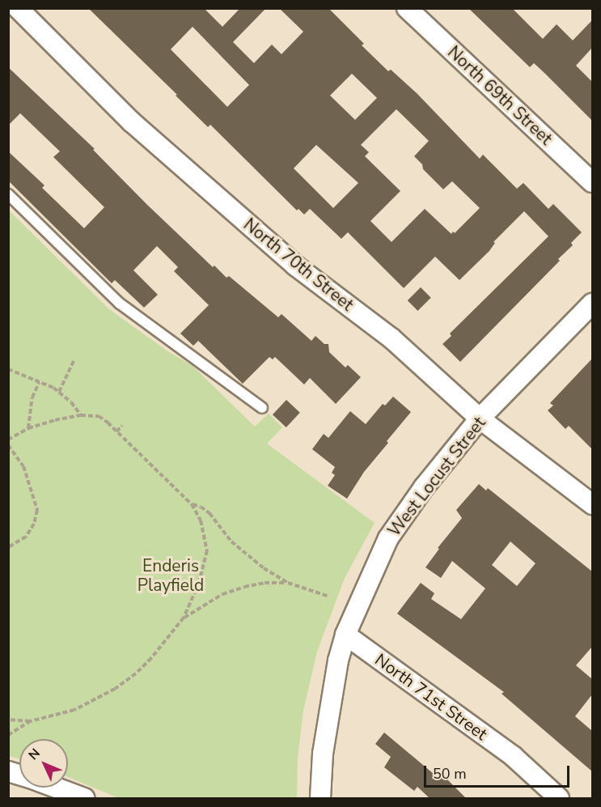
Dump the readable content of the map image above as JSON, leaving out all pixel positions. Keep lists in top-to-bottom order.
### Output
{
  "streets": {
    "street": [
      "North 69th Street",
      "North 70th Street",
      "West Locust Street",
      "North 71st Street"
    ]
  },
  "crossings": [
    ["North 70th Street", "West Locust Street"],
    ["West Locust Street", "North 71st Street"]
  ],
  "parks": ["Enderis Playfield"],
  "scale_bar": "50 m",
  "north": "top left"
}
